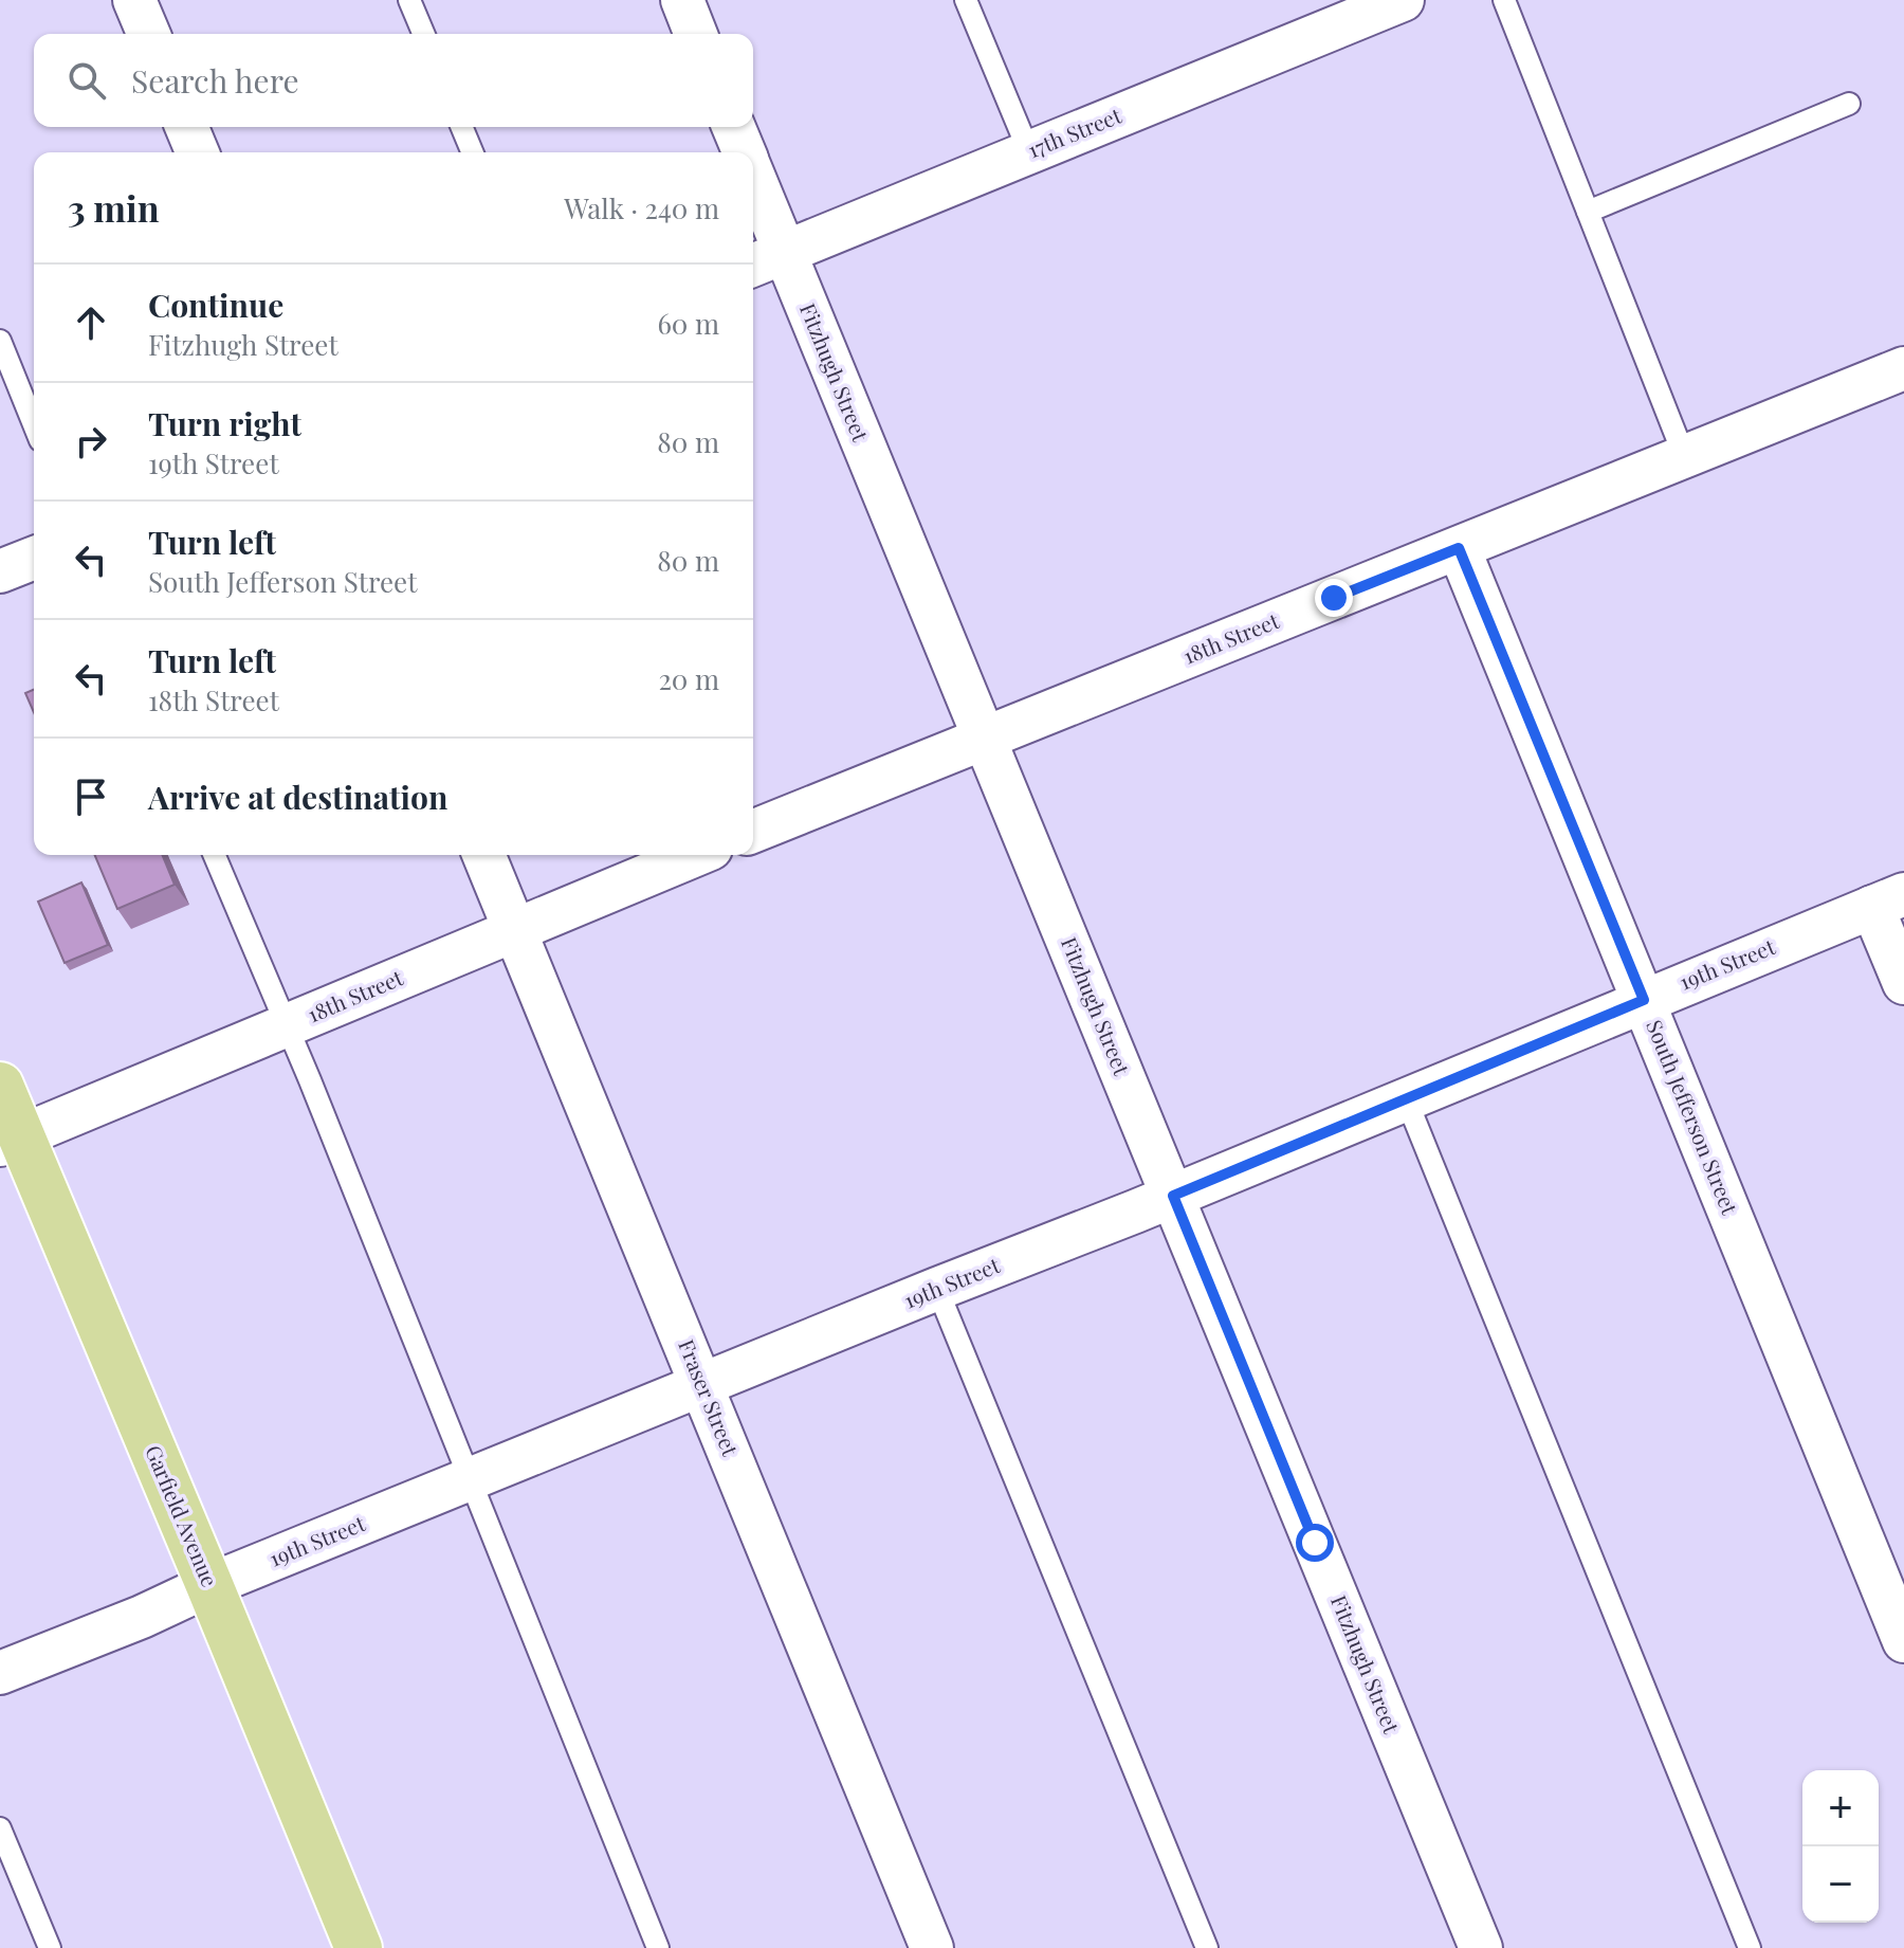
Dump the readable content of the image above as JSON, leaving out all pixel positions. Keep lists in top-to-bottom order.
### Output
{
  "streets": {
    "main road": ["Garfield Avenue"],
    "street": [
      "17th Street",
      "Fitzhugh Street",
      "18th Street",
      "19th Street",
      "South Jefferson Street",
      "Fraser Street"
    ]
  },
  "crossings": [
    ["17th Street", "Fitzhugh Street"],
    ["Fitzhugh Street", "18th Street"],
    ["Fitzhugh Street", "19th Street"],
    ["18th Street", "South Jefferson Street"],
    ["18th Street", "Fraser Street"],
    ["18th Street", "Garfield Avenue"],
    ["19th Street", "South Jefferson Street"],
    ["19th Street", "Fraser Street"],
    ["19th Street", "Garfield Avenue"]
  ],
  "page": {
    "search": "Search here",
    "heading": ["3 min", "Walk · 240 m"],
    "list": [
      ["Continue", "Fitzhugh Street", "60 m"],
      ["Turn right", "19th Street", "80 m"],
      ["Turn left", "South Jefferson Street", "80 m"],
      ["Turn left", "18th Street", "20 m"],
      "Arrive at destination"
    ],
    "map_buttons": ["+", "−"]
  }
}
